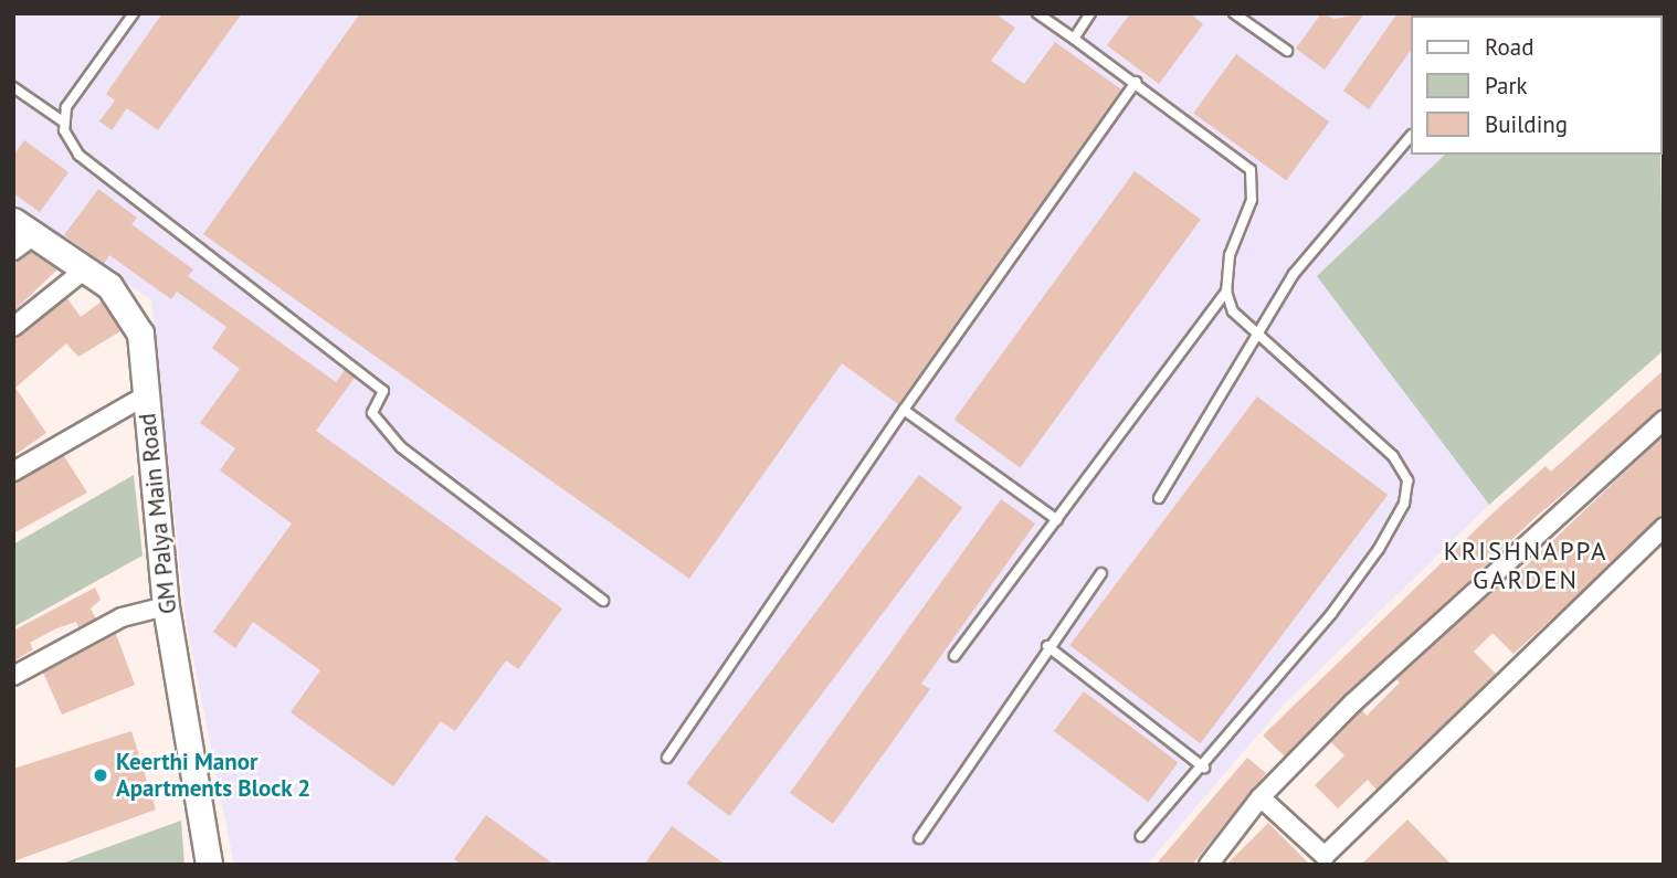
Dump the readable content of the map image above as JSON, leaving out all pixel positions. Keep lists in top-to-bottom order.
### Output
{
  "streets": {
    "main road": ["GM Palya Main Road"]
  },
  "districts": ["KRISHNAPPA GARDEN"],
  "places": ["Keerthi Manor Apartments Block 2"],
  "legend": ["Road", "Park", "Building"]
}
